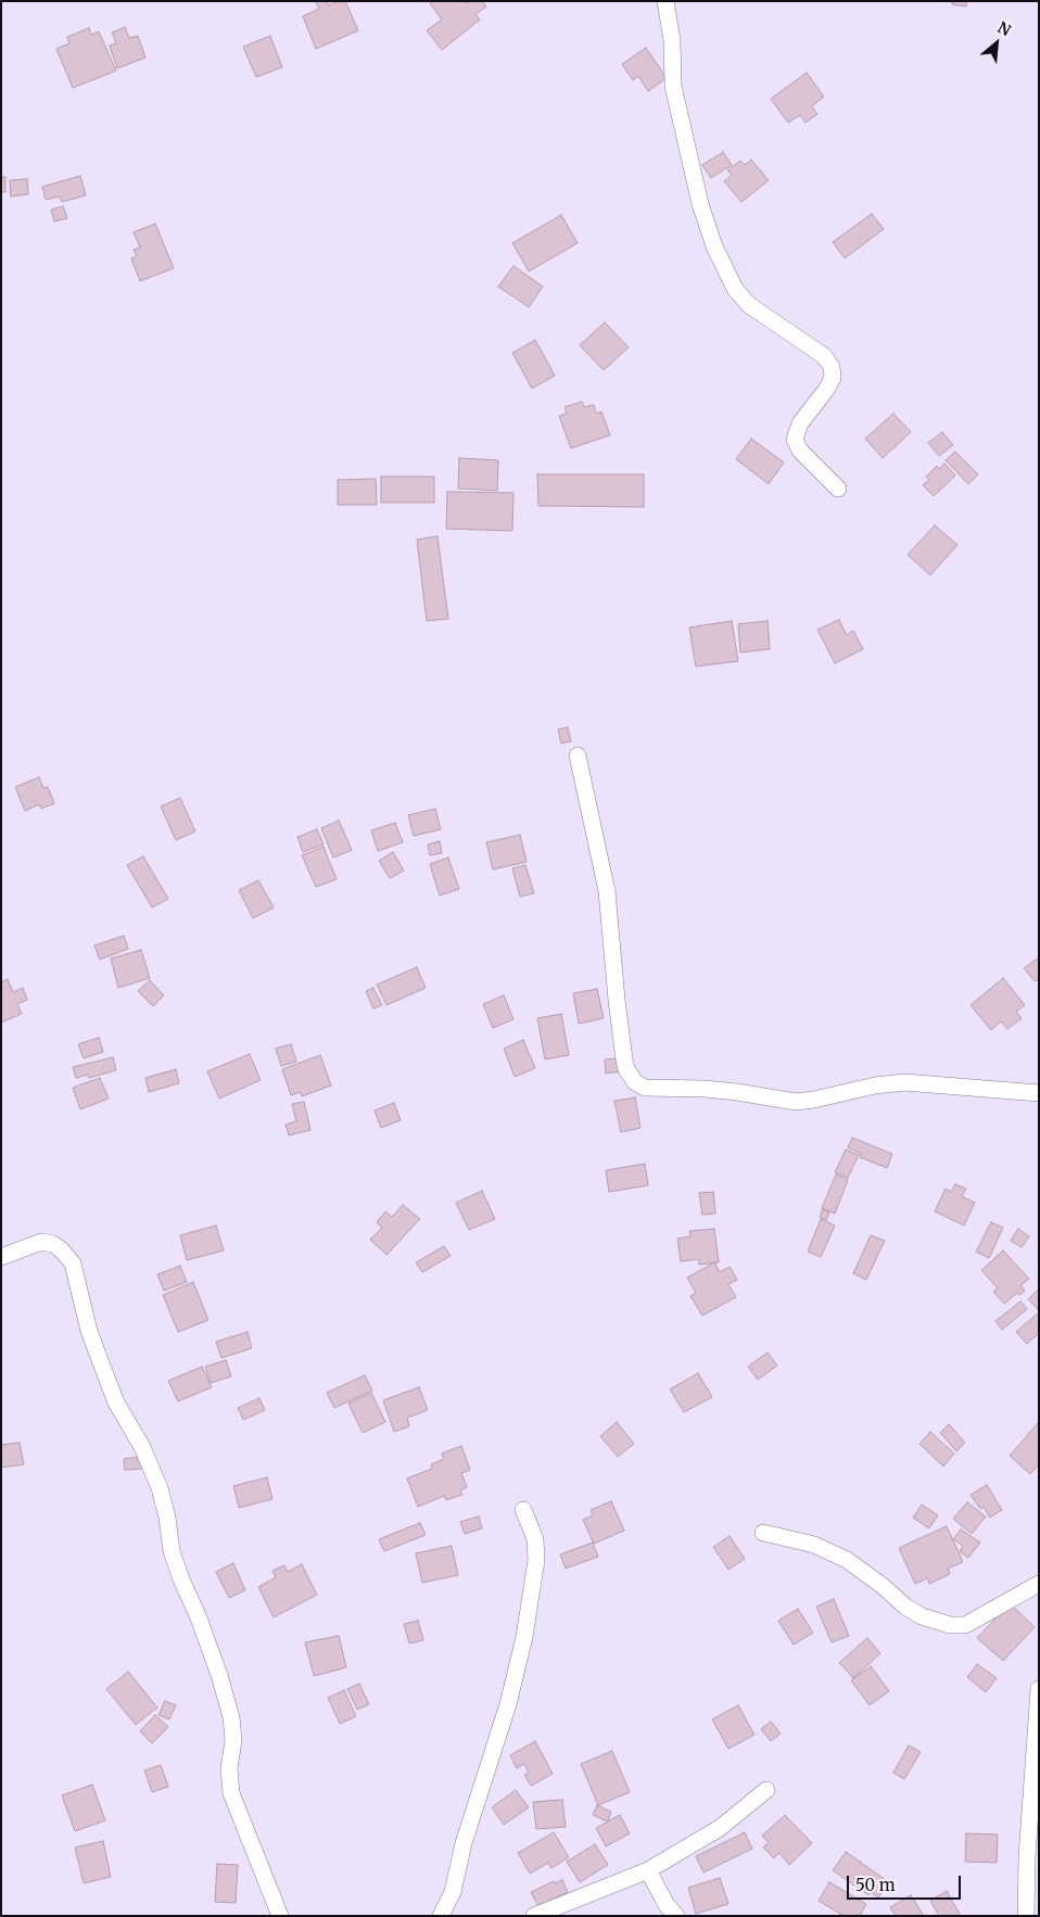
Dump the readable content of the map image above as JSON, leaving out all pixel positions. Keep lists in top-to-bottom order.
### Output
{
  "scale_bar": "50 m",
  "north": "top right"
}
